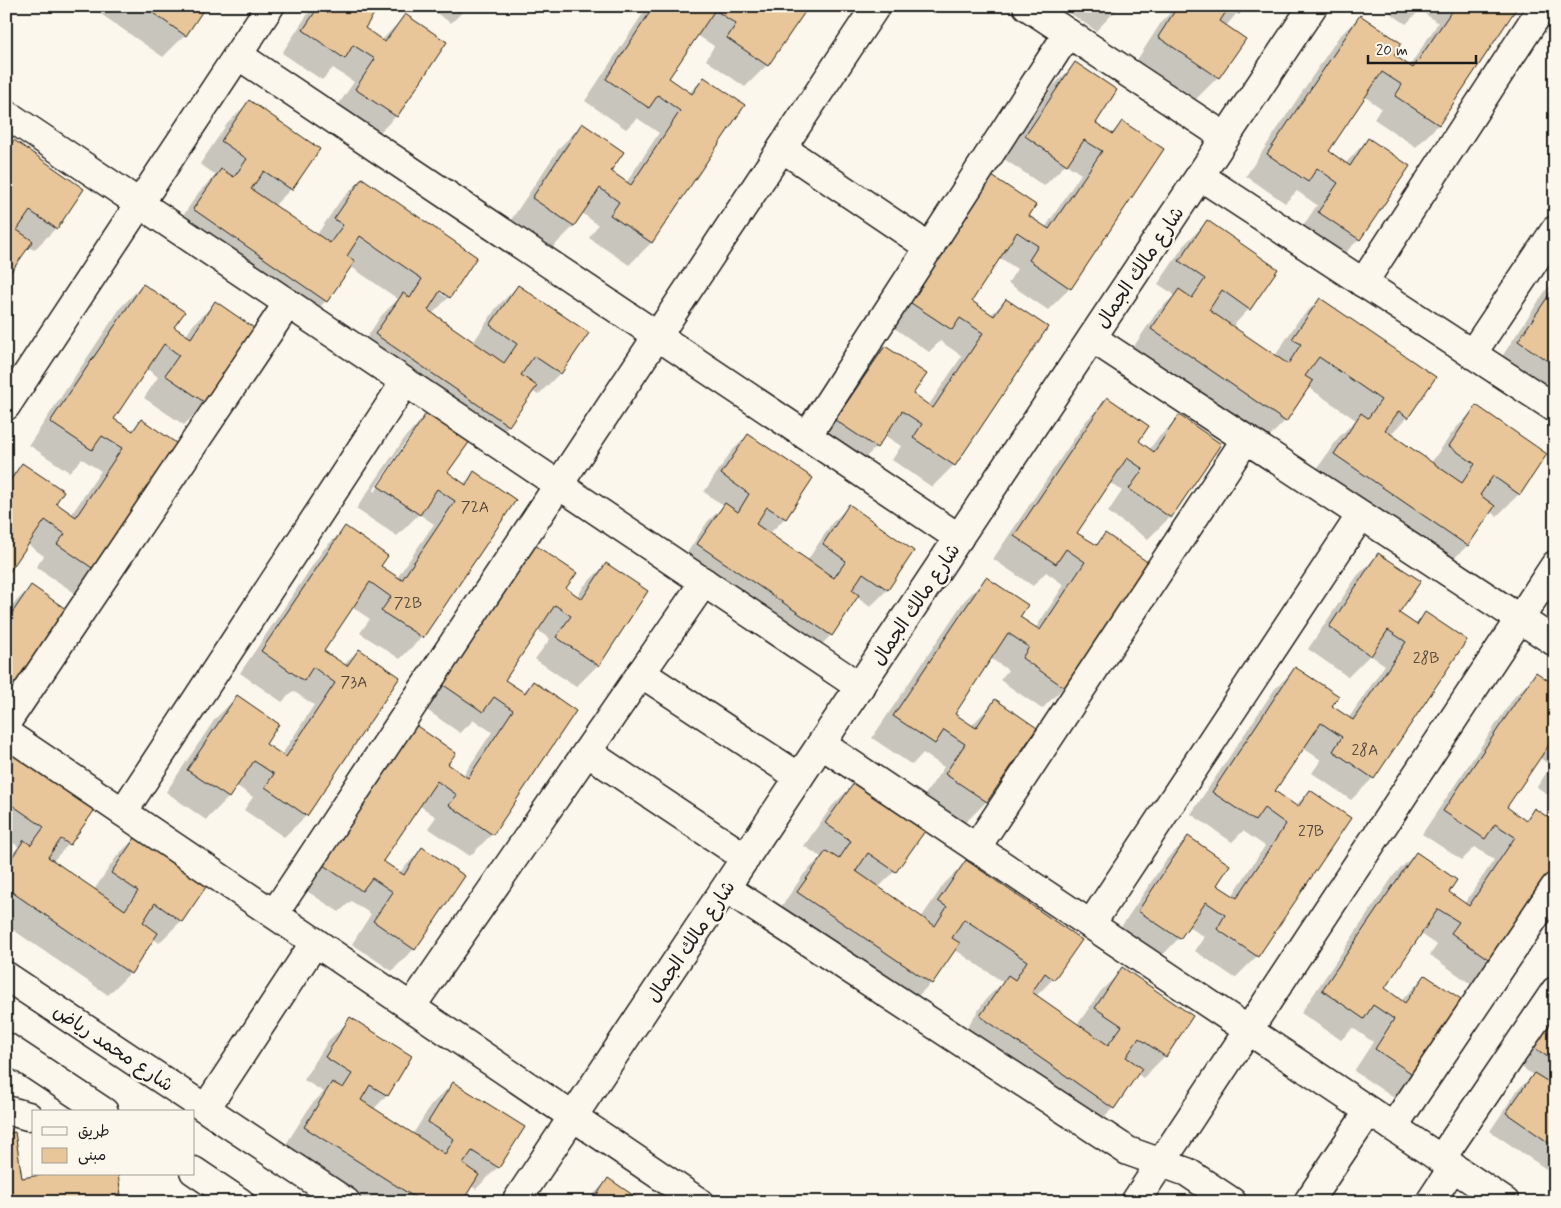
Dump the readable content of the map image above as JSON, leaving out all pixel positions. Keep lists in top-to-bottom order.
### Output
{
  "streets": {
    "street": ["شارع مالك الجمال", "شارع محمد رياض"]
  },
  "house_numbers": [
    "72A",
    "72B",
    "28B",
    "73A",
    "28A",
    "27B"
  ],
  "legend": ["طريق", "مبنى"],
  "scale_bar": "20 m"
}
